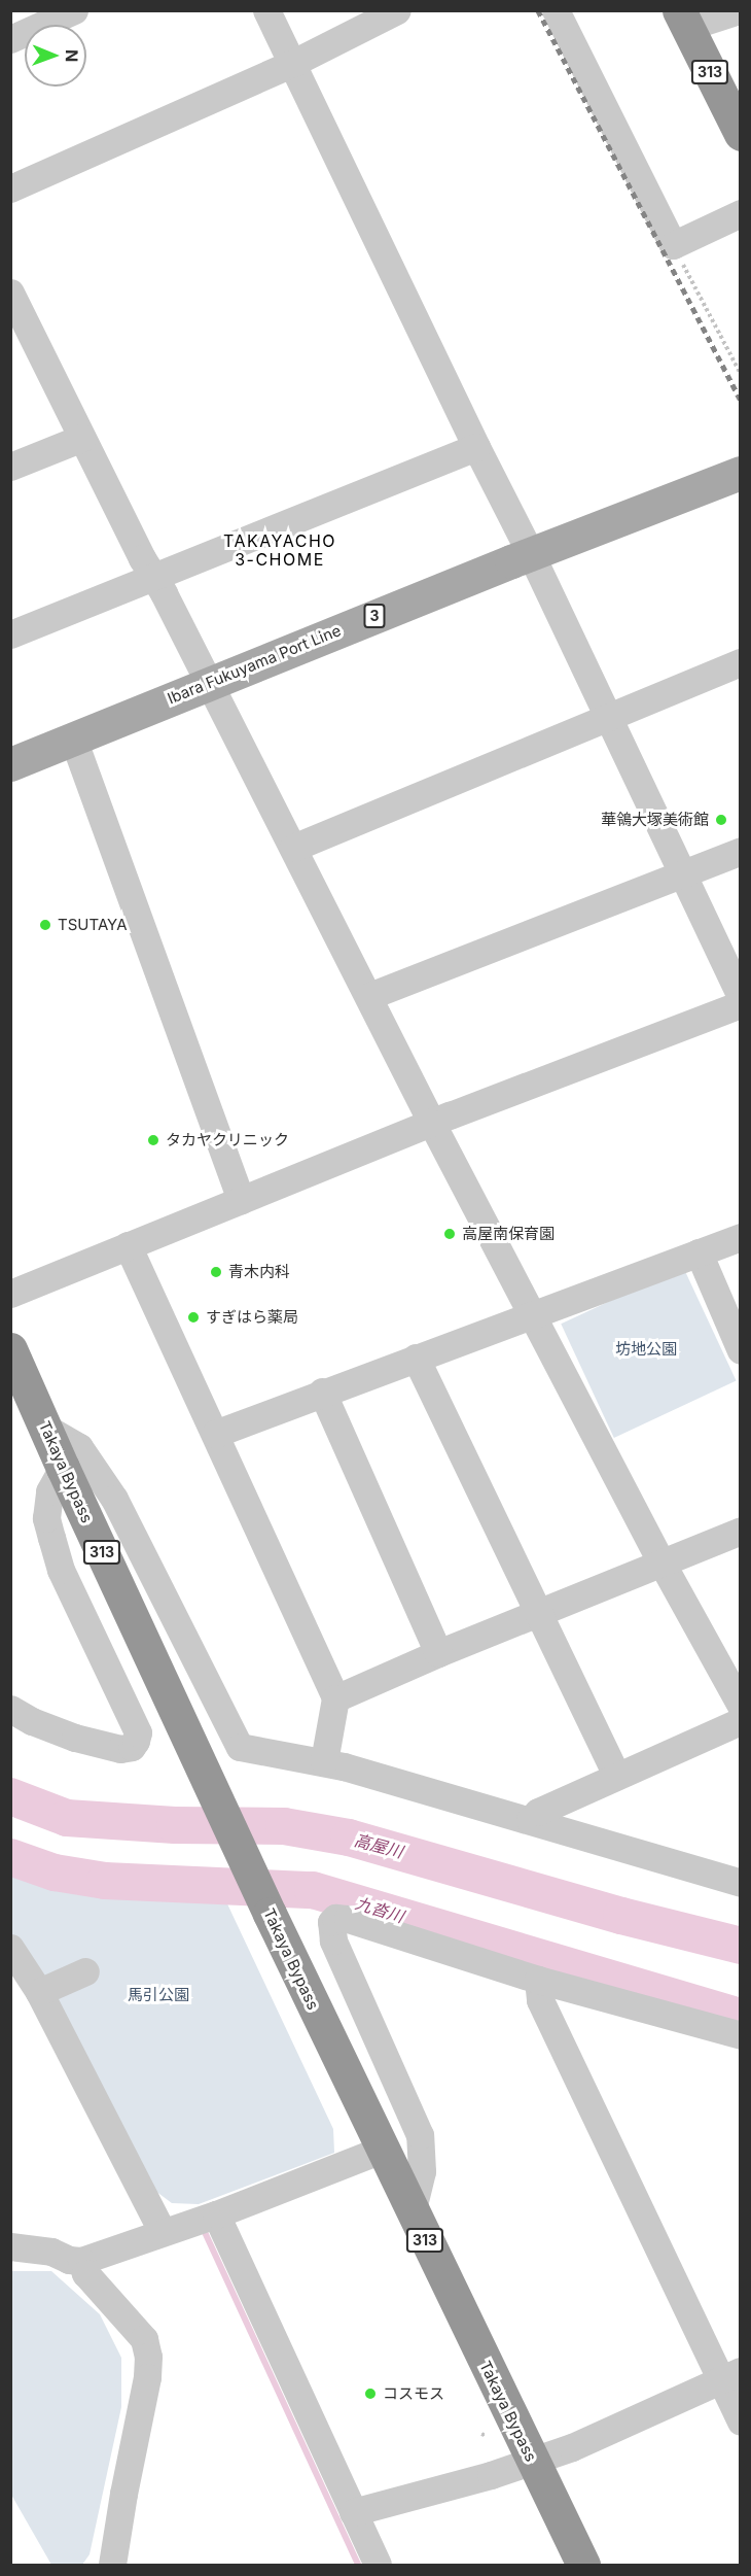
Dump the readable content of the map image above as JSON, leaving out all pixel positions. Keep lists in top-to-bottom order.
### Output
{
  "streets": {
    "highway": ["313", "Takaya Bypass"],
    "main road": ["3", "Ibara Fukuyama Port Line"]
  },
  "districts": ["TAKAYACHO 3-CHOME"],
  "water": ["高屋川", "九沓川"],
  "parks": ["坊地公園", "馬引公園"],
  "places": [
    "華鴒大塚美術館",
    "TSUTAYA",
    "タカヤクリニック",
    "高屋南保育園",
    "青木内科",
    "すぎはら薬局",
    "コスモス"
  ],
  "north": "right"
}
